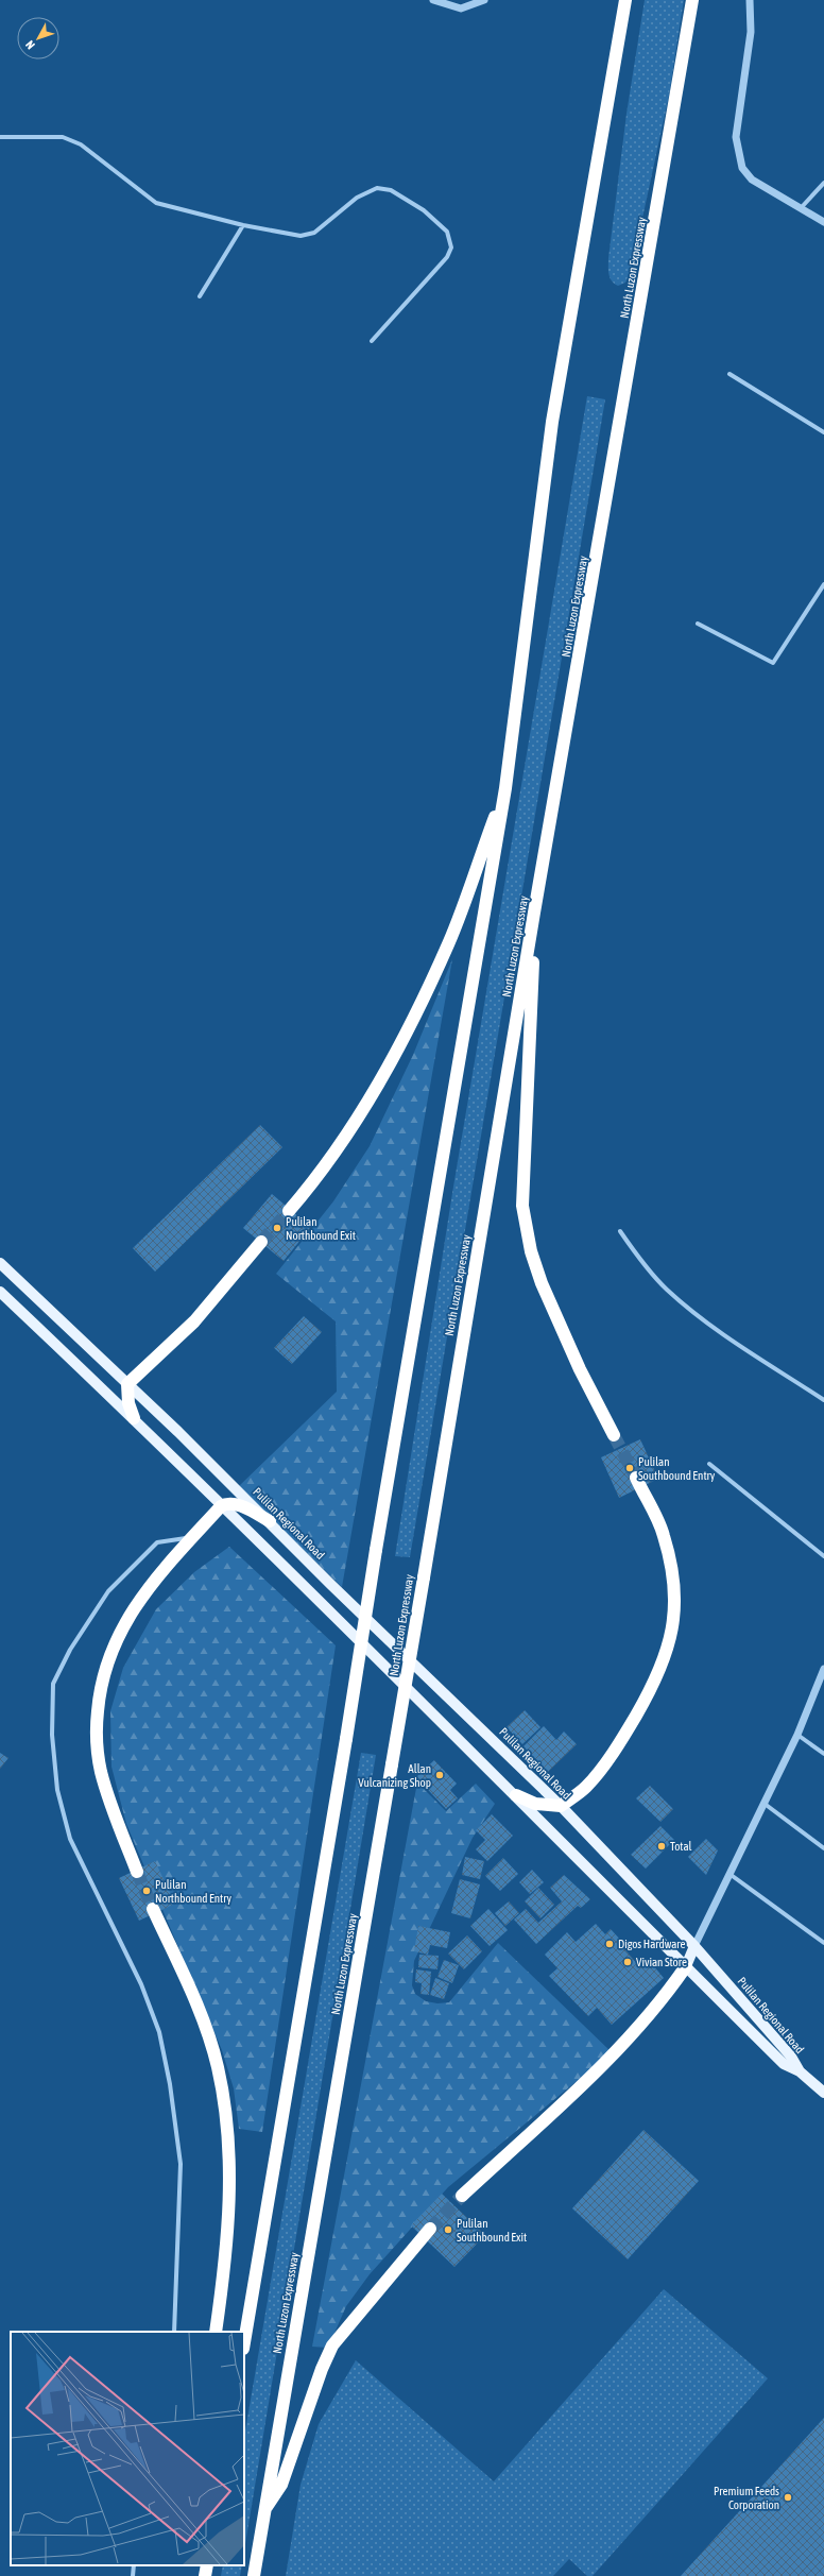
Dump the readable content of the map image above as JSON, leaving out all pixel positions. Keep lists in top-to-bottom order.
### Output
{
  "streets": {
    "highway": ["North Luzon Expressway"],
    "main road": ["Pulilan Regional Road"]
  },
  "places": [
    "Pulilan Northbound Exit",
    "Pulilan Southbound Entry",
    "Allan Vulcanizing Shop",
    "Total",
    "Pulilan Northbound Entry",
    "Digos Hardware",
    "Vivian Store",
    "Pulilan Southbound Exit",
    "Premium Feeds Corporation"
  ],
  "north": "bottom left"
}
